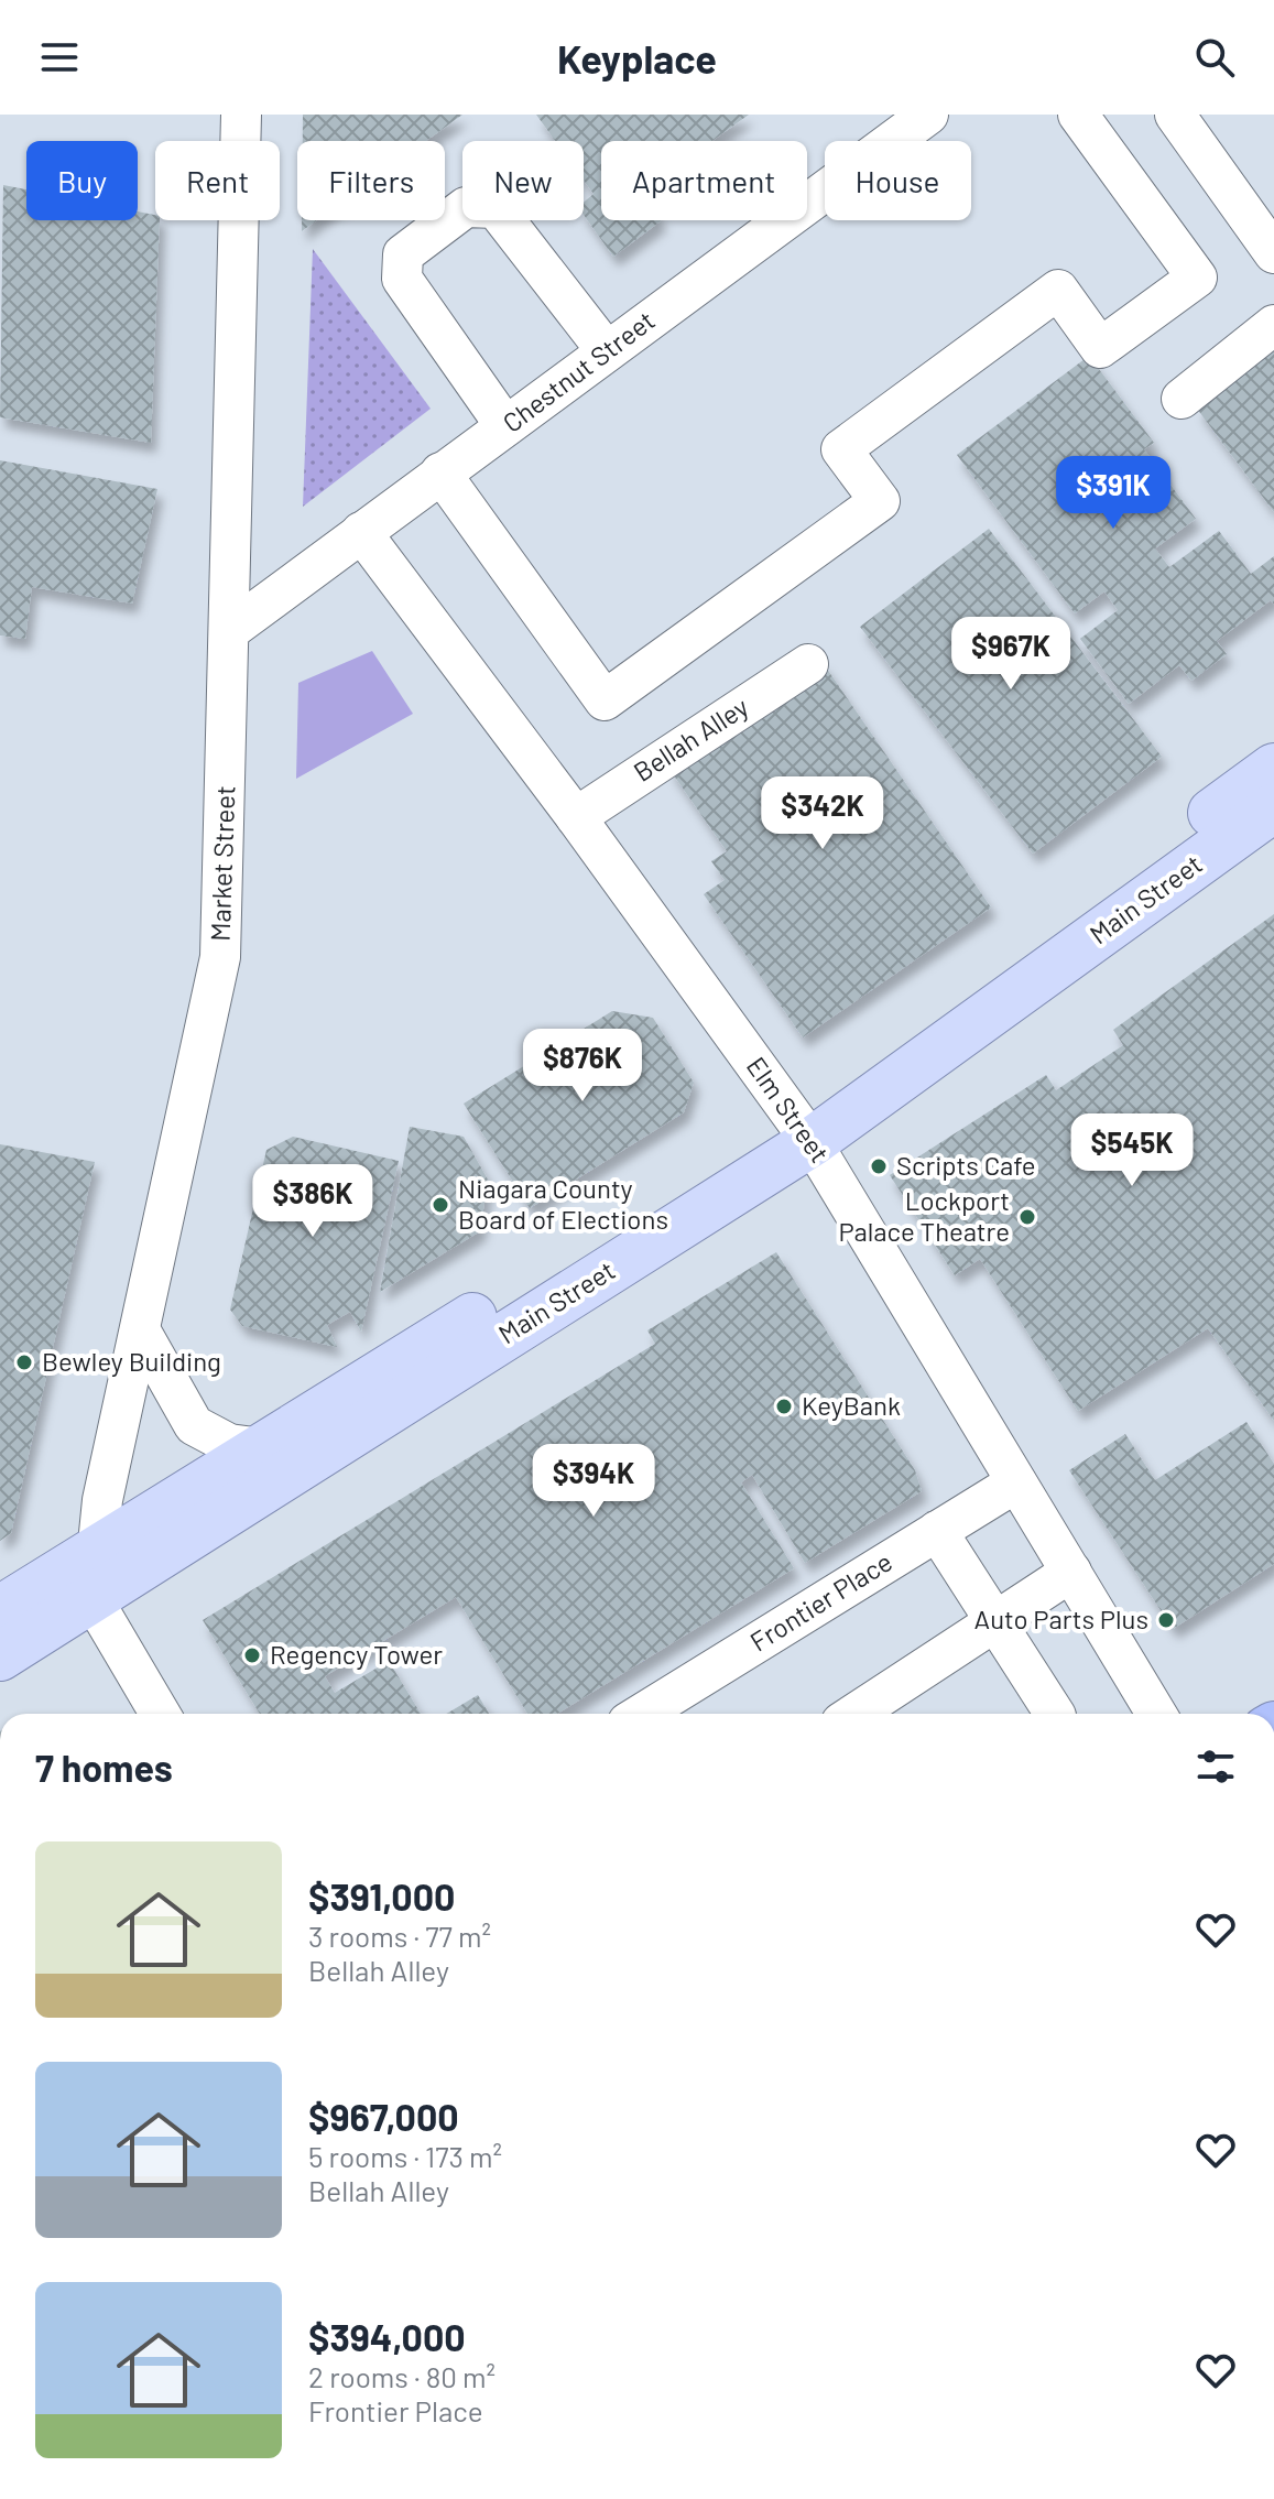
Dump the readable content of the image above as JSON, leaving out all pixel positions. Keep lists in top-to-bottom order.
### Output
{
  "streets": {
    "main road": ["Main Street"],
    "street": [
      "Chestnut Street",
      "Bellah Alley",
      "Market Street",
      "Elm Street",
      "Frontier Place"
    ]
  },
  "crossings": [
    ["Chestnut Street", "Market Street"],
    ["Chestnut Street", "Elm Street"],
    ["Bellah Alley", "Elm Street"],
    ["Market Street", "Main Street"],
    ["Main Street", "Elm Street"],
    ["Elm Street", "Frontier Place"]
  ],
  "places": [
    "Scripts Cafe",
    "Niagara County Board of Elections",
    "Lockport Palace Theatre",
    "Bewley Building",
    "KeyBank",
    "Auto Parts Plus",
    "Regency Tower"
  ],
  "page": {
    "header": "Keyplace",
    "chip": [
      "Buy",
      "Rent",
      "Filters",
      "New",
      "Apartment",
      "House"
    ],
    "price": [
      "$391K",
      "$967K",
      "$342K",
      "$876K",
      "$545K",
      "$386K",
      "$394K"
    ],
    "heading": "7 homes",
    "list": [
      {
        "name": "$391,000",
        "note": "3 rooms · 77 m² · Bellah Alley"
      },
      {
        "name": "$967,000",
        "note": "5 rooms · 173 m² · Bellah Alley"
      },
      {
        "name": "$394,000",
        "note": "2 rooms · 80 m² · Frontier Place"
      }
    ]
  }
}
